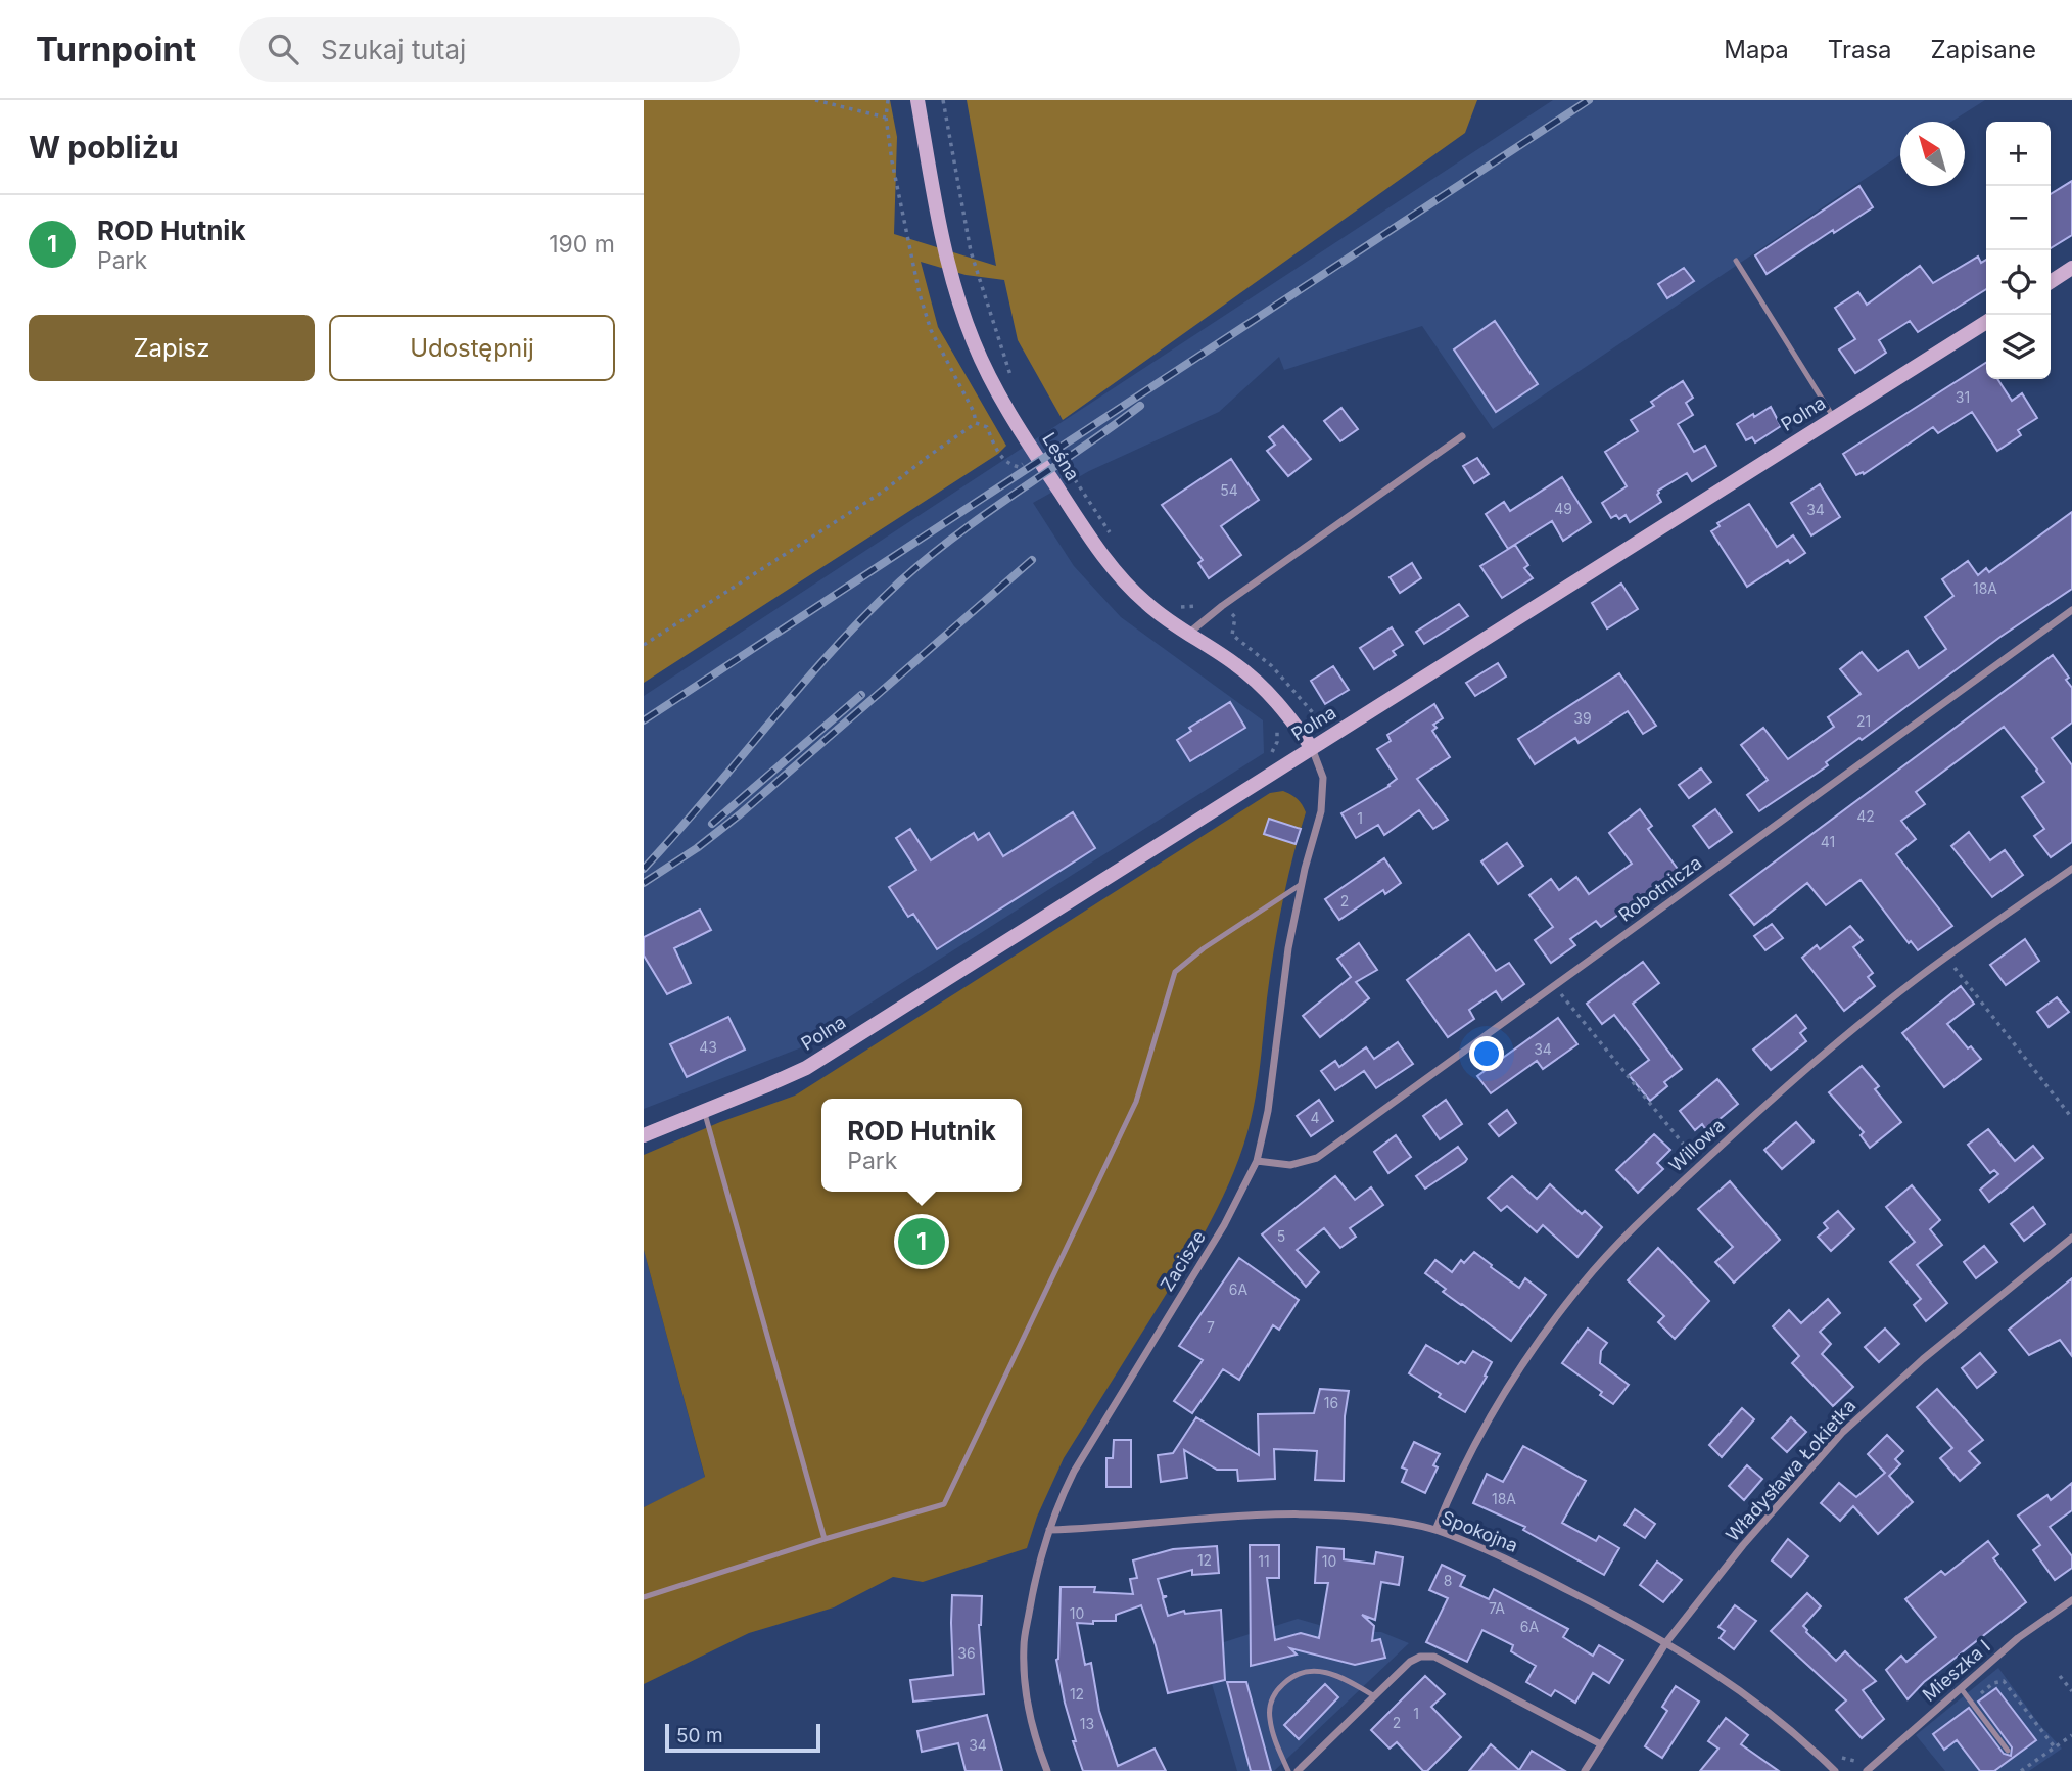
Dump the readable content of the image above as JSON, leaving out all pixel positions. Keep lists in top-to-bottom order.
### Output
{
  "streets": {
    "street": [
      "Polna",
      "Leśna",
      "Robotnicza",
      "Willowa",
      "Zacisze",
      "Władysława Łokietka",
      "Spokojna",
      "Mieszka I"
    ]
  },
  "crossings": [
    ["Polna", "Leśna"],
    ["Polna", "Zacisze"],
    ["Leśna", "Zacisze"],
    ["Robotnicza", "Zacisze"],
    ["Willowa", "Spokojna"],
    ["Zacisze", "Spokojna"],
    ["Władysława Łokietka", "Spokojna"]
  ],
  "house_numbers": [
    "31",
    "54",
    "49",
    "34",
    "18A",
    "39",
    "21",
    "42",
    "1",
    "41",
    "2",
    "43",
    "34",
    "4",
    "5",
    "6A",
    "7",
    "16",
    "18A",
    "12",
    "11",
    "10",
    "8",
    "7A",
    "10",
    "6A",
    "36",
    "12",
    "1",
    "2",
    "13",
    "34"
  ],
  "scale_bar": "50 m",
  "north": "top left",
  "page": {
    "header": "Turnpoint",
    "search": "Szukaj tutaj",
    "nav": ["Mapa", "Trasa", "Zapisane"],
    "heading": "W pobliżu",
    "map_buttons": ["+", "−"],
    "list": [
      {
        "mark": "1",
        "name": "ROD Hutnik",
        "note": "Park",
        "value": "190 m"
      }
    ],
    "buttons": ["Zapisz", "Udostępnij"],
    "popup": ["ROD Hutnik", "Park"],
    "pins": "1",
    "scale": "50 m"
  }
}
